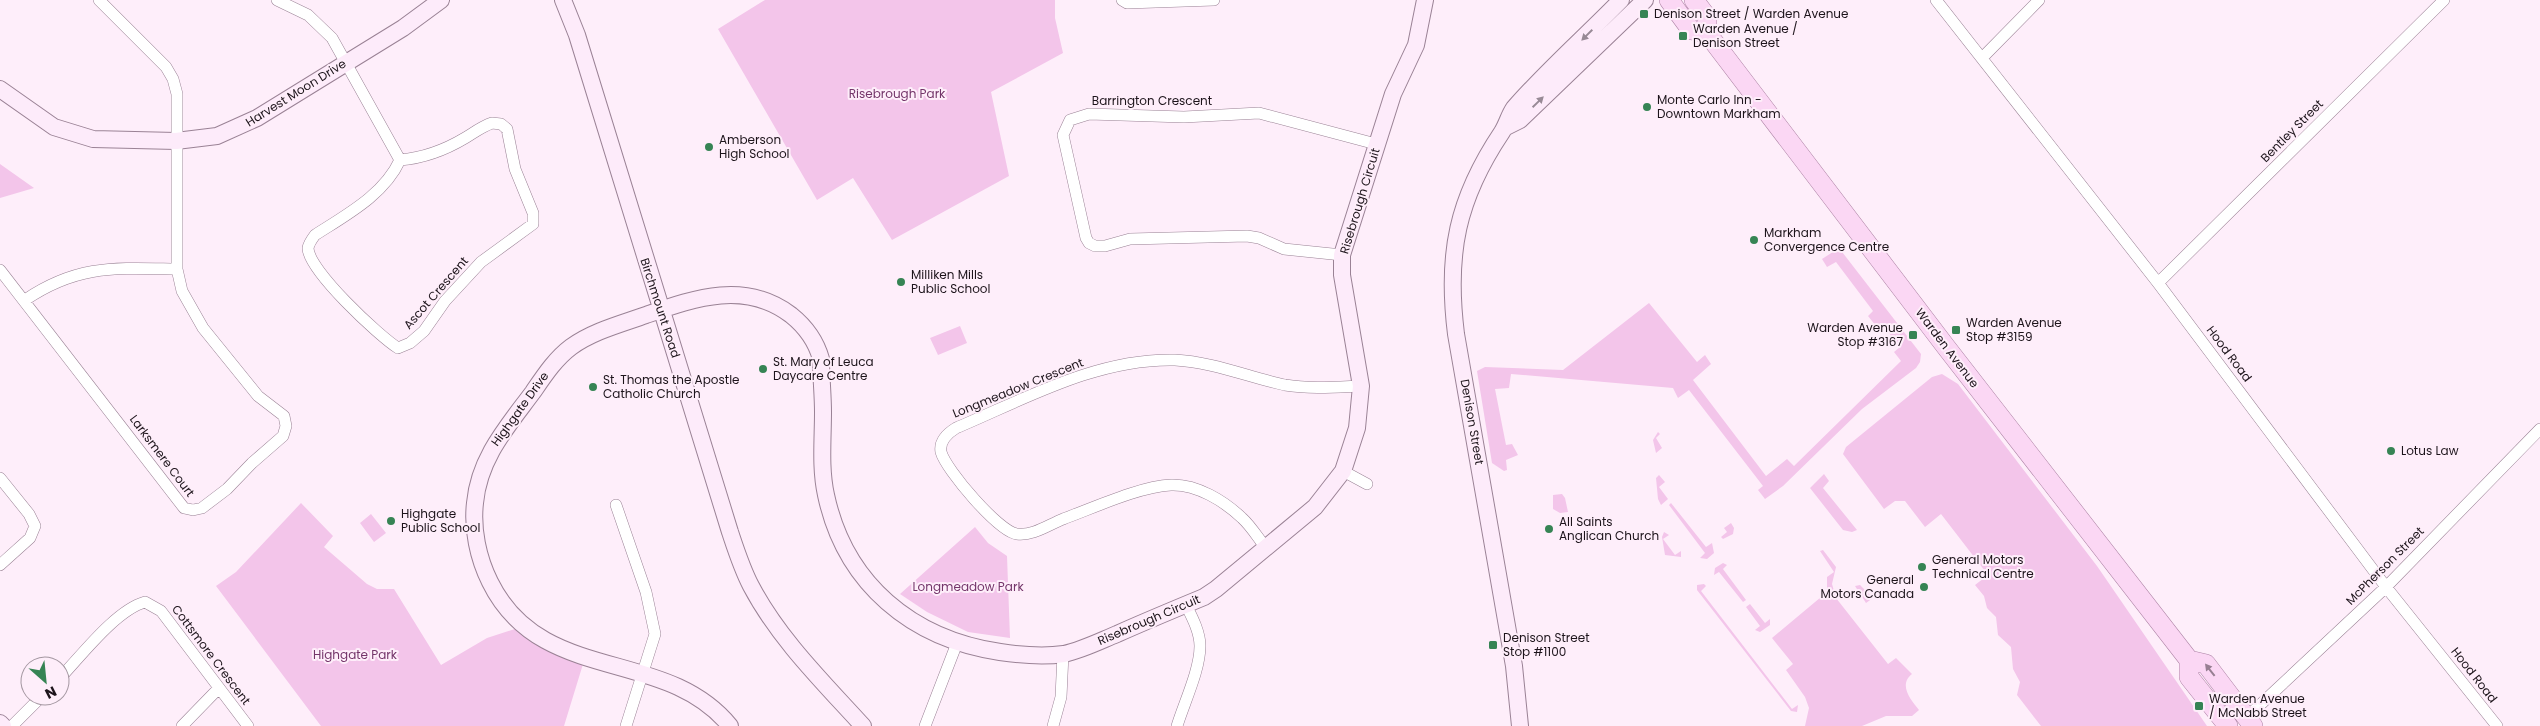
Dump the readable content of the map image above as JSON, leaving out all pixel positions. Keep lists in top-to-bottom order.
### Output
{
  "streets": {
    "main road": ["Warden Avenue"],
    "street": [
      "Harvest Moon Drive",
      "Barrington Crescent",
      "Bentley Street",
      "Risebrough Circuit",
      "Ascot Crescent",
      "Birchmount Road",
      "Hood Road",
      "Longmeadow Crescent",
      "Highgate Drive",
      "Denison Street",
      "Larksmere Court",
      "McPherson Street",
      "Cottsmore Crescent"
    ]
  },
  "crossings": [
    ["Harvest Moon Drive", "Larksmere Court"],
    ["Barrington Crescent", "Risebrough Circuit"],
    ["Bentley Street", "Hood Road"],
    ["Risebrough Circuit", "Birchmount Road"],
    ["Risebrough Circuit", "Longmeadow Crescent"],
    ["Risebrough Circuit", "Highgate Drive"],
    ["Birchmount Road", "Highgate Drive"],
    ["Warden Avenue", "McPherson Street"],
    ["Hood Road", "McPherson Street"]
  ],
  "parks": ["Risebrough Park", "Longmeadow Park", "Highgate Park"],
  "places": {
    "transit": [
      "Denison Street / Warden Avenue",
      "Warden Avenue / Denison Street",
      "Warden Avenue Stop #3159",
      "Warden Avenue Stop #3167",
      "Denison Street Stop #1100",
      "Warden Avenue / McNabb Street"
    ],
    "other": [
      "Monte Carlo Inn - Downtown Markham",
      "Amberson High School",
      "Markham Convergence Centre",
      "Milliken Mills Public School",
      "St. Mary of Leuca Daycare Centre",
      "St. Thomas the Apostle Catholic Church",
      "Lotus Law",
      "Highgate Public School",
      "All Saints Anglican Church",
      "General Motors Technical Centre",
      "General Motors Canada"
    ]
  },
  "north": "bottom right"
}
